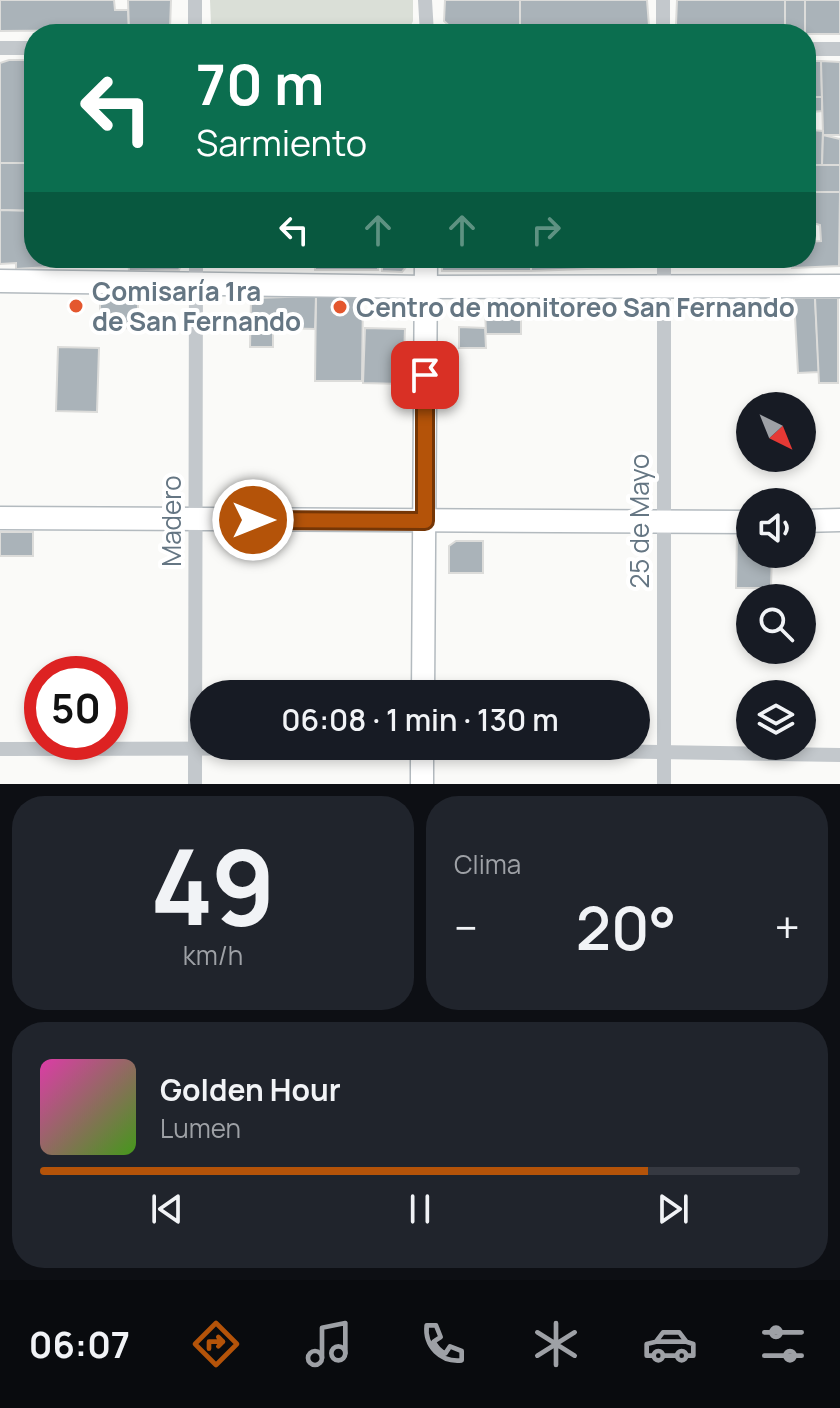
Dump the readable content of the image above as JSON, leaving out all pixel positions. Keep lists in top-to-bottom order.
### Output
{
  "streets": {
    "street": ["Madero", "25 de Mayo"]
  },
  "places": ["Comisaría 1ra de San Fernando", "Centro de monitoreo San Fernando"],
  "north": "bottom right",
  "page": {
    "turn": ["70 m", "Sarmiento"],
    "limit": "50",
    "trip": "06:08 · 1 min · 130 m",
    "tile": [
      ["49", "km/h"],
      "Clima"
    ],
    "heat": ["−", "20°", "+"],
    "song": ["Golden Hour", "Lumen"],
    "tabs": "06:07"
  }
}
